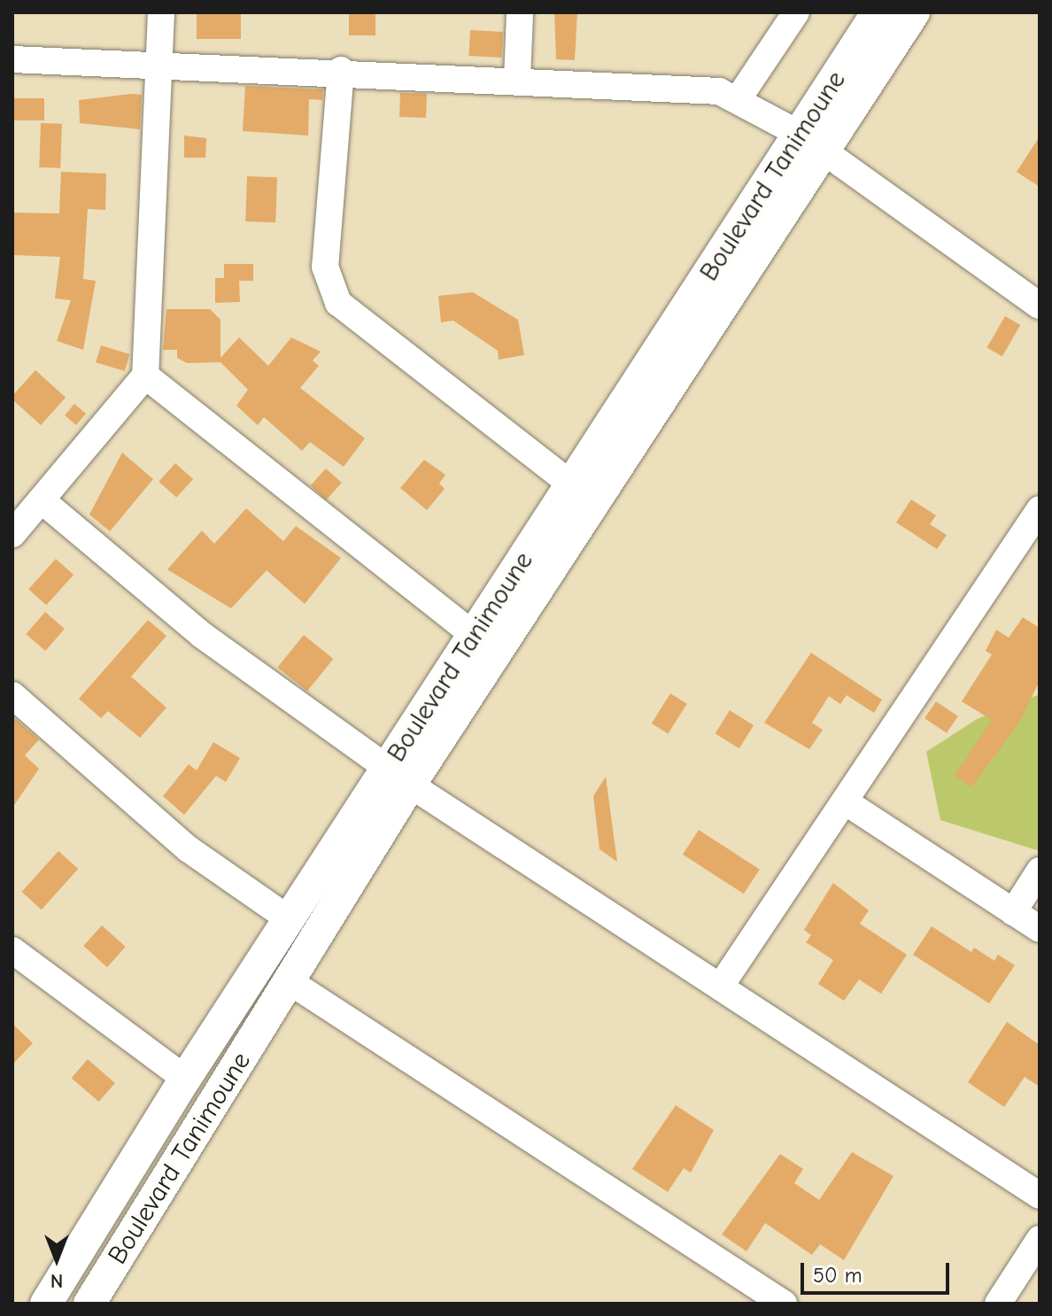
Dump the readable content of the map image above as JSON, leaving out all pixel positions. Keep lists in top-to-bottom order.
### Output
{
  "streets": {
    "main road": ["Boulevard Tanimoune"]
  },
  "scale_bar": "50 m",
  "north": "bottom"
}
